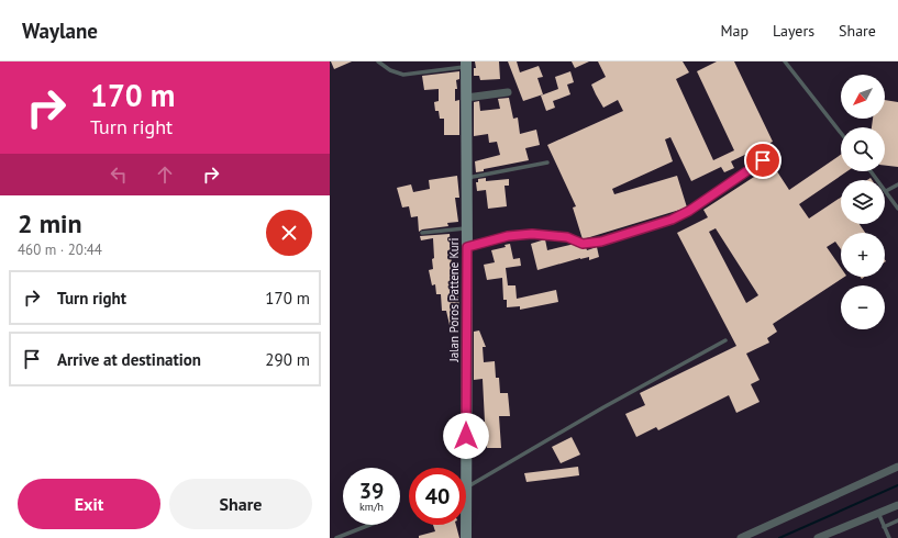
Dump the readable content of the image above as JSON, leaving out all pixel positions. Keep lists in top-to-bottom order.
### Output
{
  "streets": {
    "street": ["Jalan Poros Pattene Kuri"]
  },
  "north": "bottom left",
  "page": {
    "header": "Waylane",
    "nav": ["Map", "Layers", "Share"],
    "turn": ["170 m", "Turn right"],
    "map_buttons": ["+", "−"],
    "heading": ["2 min", "460 m · 20:44"],
    "list": [
      {
        "name": "Turn right",
        "value": "170 m"
      },
      {
        "name": "Arrive at destination",
        "value": "290 m"
      }
    ],
    "speed": "39 km/h",
    "limit": "40",
    "buttons": ["Exit", "Share"]
  }
}
